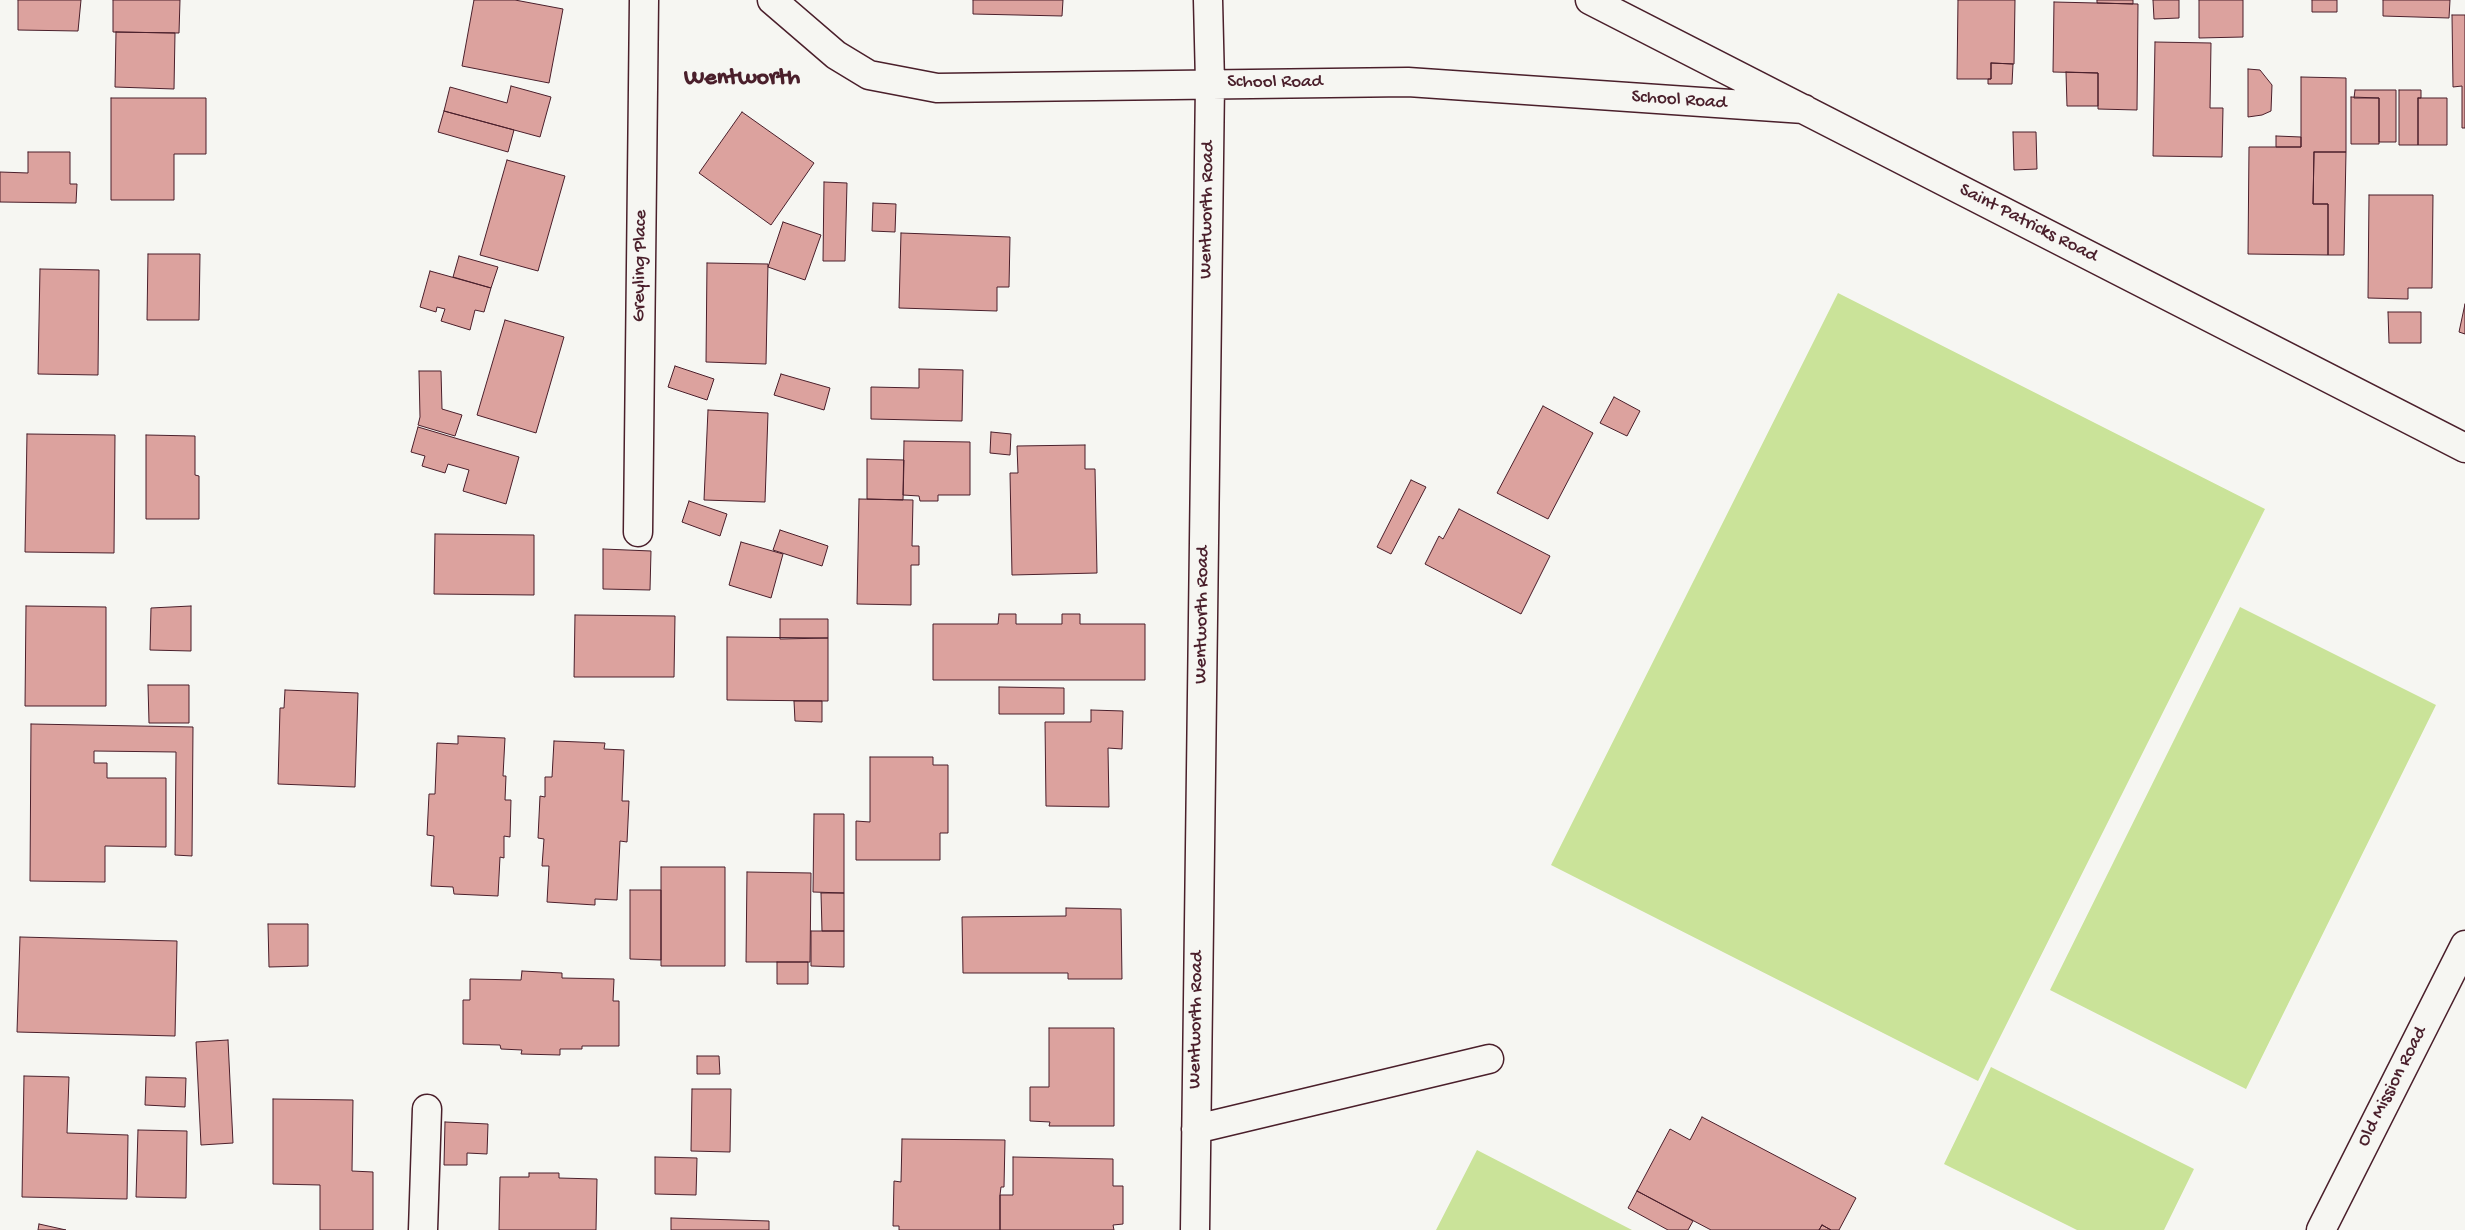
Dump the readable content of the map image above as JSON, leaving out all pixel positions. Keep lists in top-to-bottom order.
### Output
{
  "streets": {
    "street": [
      "School Road",
      "Wentworth Road",
      "Saint Patricks Road",
      "Greyling Place",
      "Old Mission Road"
    ]
  },
  "crossings": [
    ["School Road", "Wentworth Road"],
    ["School Road", "Saint Patricks Road"]
  ],
  "districts": ["Wentworth"]
}
